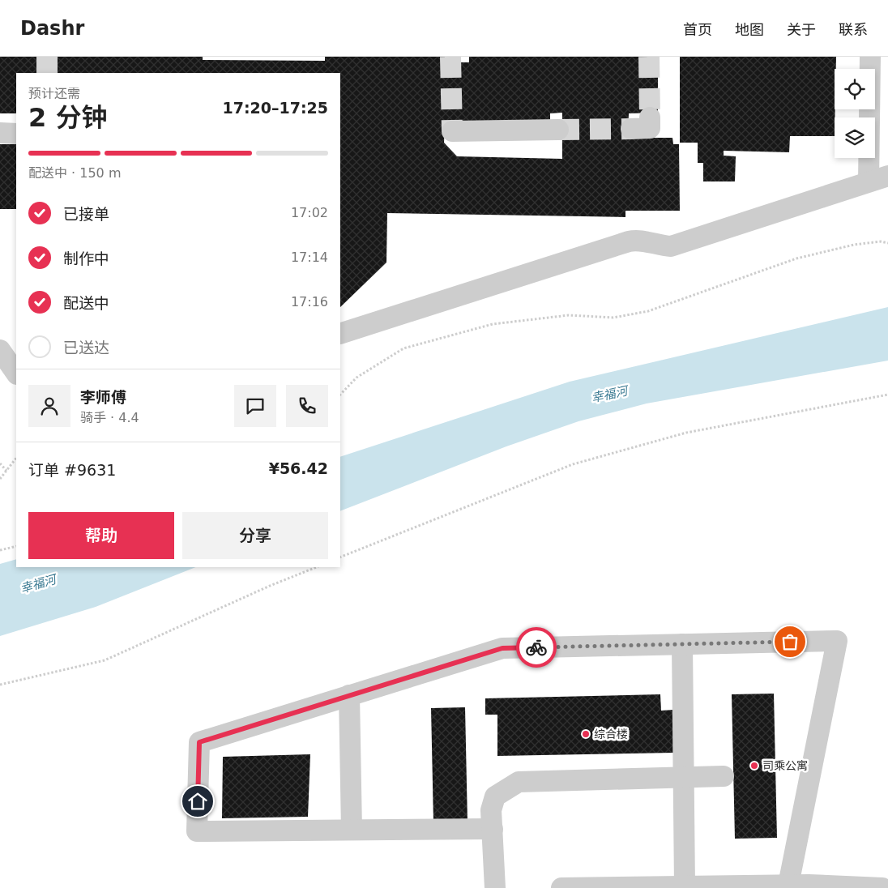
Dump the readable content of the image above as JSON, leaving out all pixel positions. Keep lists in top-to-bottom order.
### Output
{
  "water": ["幸福河"],
  "places": ["综合楼", "司乘公寓"],
  "page": {
    "header": "Dashr",
    "nav": [
      "首页",
      "地图",
      "关于",
      "联系"
    ],
    "heading": ["2 分钟", "预计还需", "17:20–17:25"],
    "panel": [
      "李师傅",
      "骑手 · 4.4",
      "订单 #9631",
      "¥56.42"
    ],
    "bar": "配送中 · 150 m",
    "list": [
      ["已接单", "17:02"],
      ["制作中", "17:14"],
      ["配送中", "17:16"],
      "已送达"
    ],
    "buttons": ["帮助", "分享"]
  }
}
